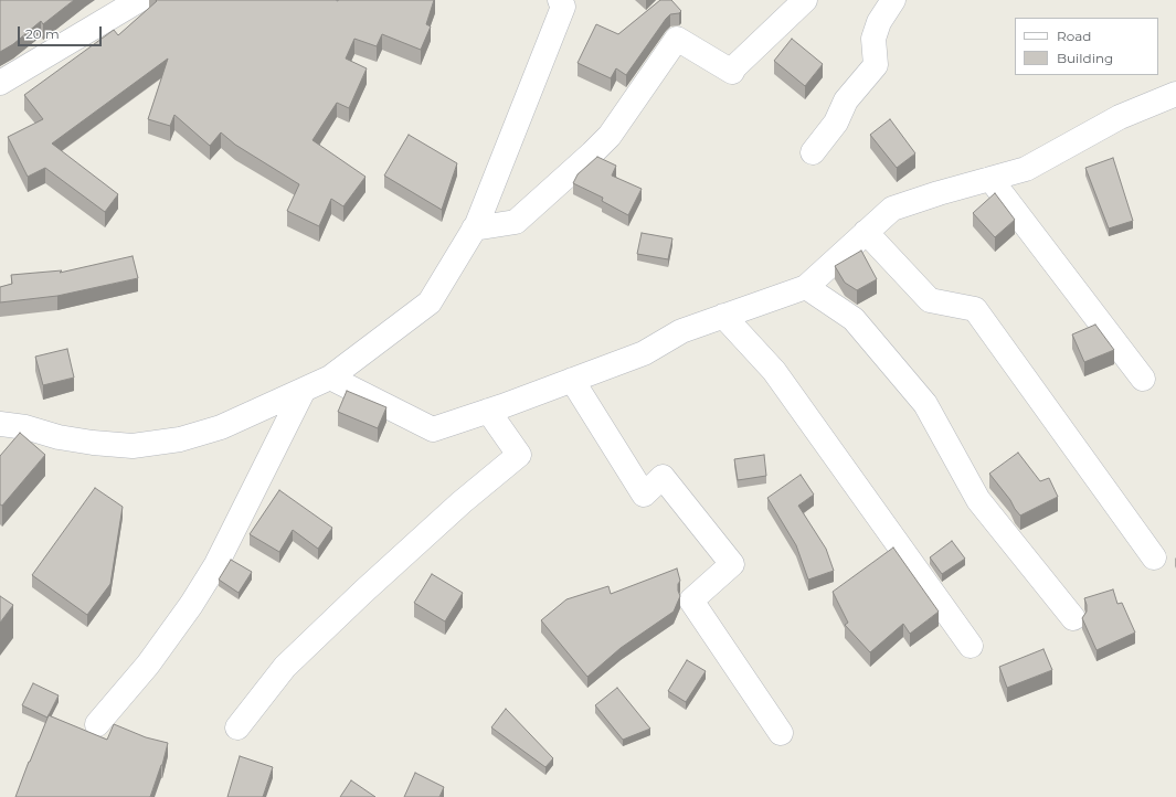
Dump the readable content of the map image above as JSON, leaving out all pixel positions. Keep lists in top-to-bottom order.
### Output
{
  "legend": ["Road", "Building"],
  "scale_bar": "20 m"
}
